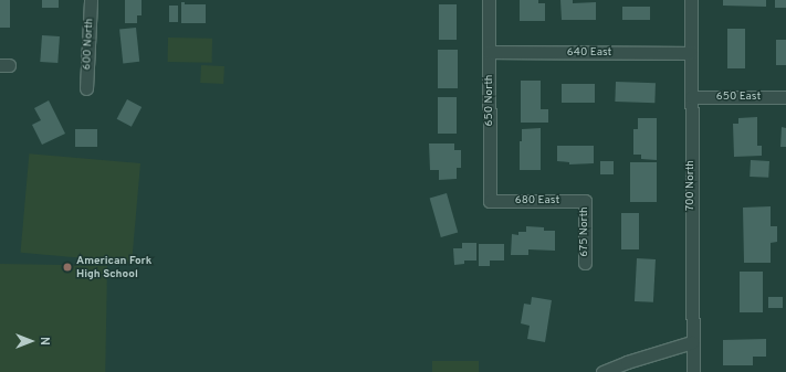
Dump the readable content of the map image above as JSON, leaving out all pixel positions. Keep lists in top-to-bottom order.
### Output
{
  "streets": {
    "street": [
      "600 North",
      "640 East",
      "650 East",
      "650 North",
      "700 North",
      "680 East",
      "675 North"
    ]
  },
  "crossings": [
    ["640 East", "650 North"],
    ["640 East", "700 North"],
    ["650 East", "700 North"],
    ["650 North", "680 East"],
    ["680 East", "675 North"]
  ],
  "places": ["American Fork High School"],
  "north": "right"
}
